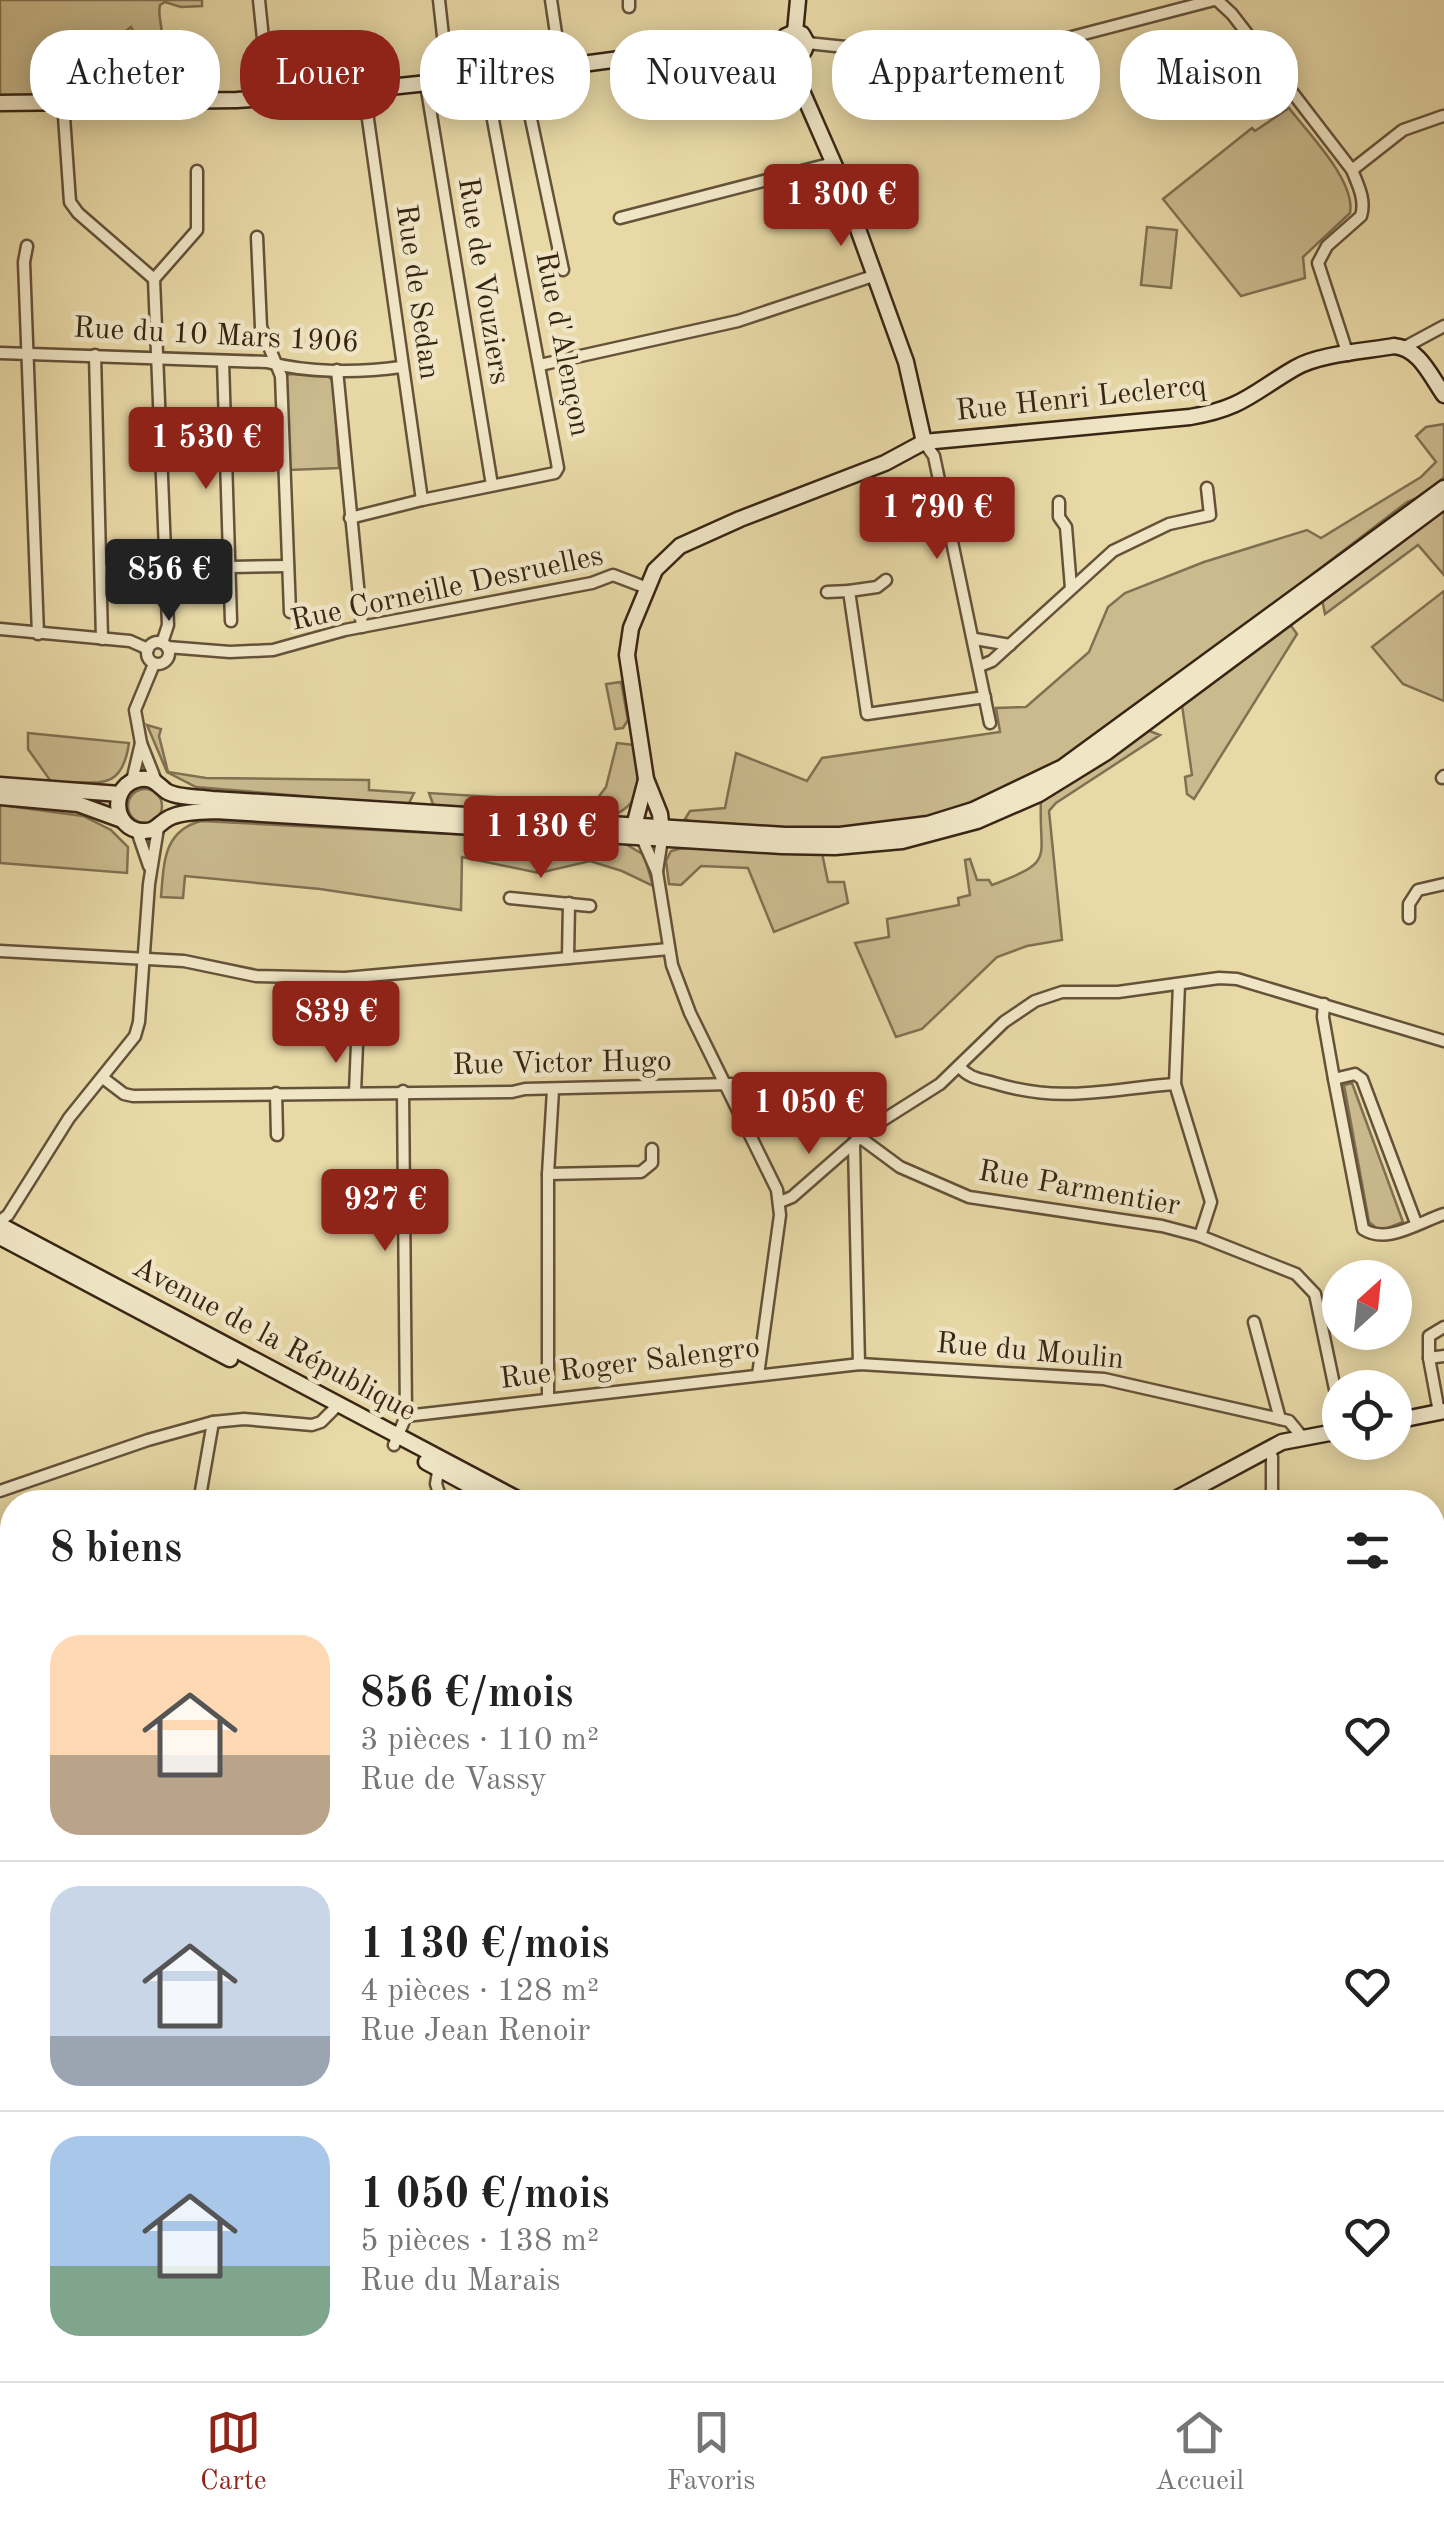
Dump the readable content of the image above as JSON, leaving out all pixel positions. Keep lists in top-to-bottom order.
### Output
{
  "streets": {
    "main road": ["Rue Henri Leclercq", "Avenue de la République"],
    "street": [
      "Rue de Vouziers",
      "Rue de Sedan",
      "Rue du 10 Mars 1906",
      "Rue d'Alençon",
      "Rue Corneille Desruelles",
      "Rue Victor Hugo",
      "Rue Parmentier",
      "Rue du Moulin",
      "Rue Roger Salengro"
    ]
  },
  "crossings": [
    ["Rue de Vouziers", "Rue d'Alençon"],
    ["Rue de Sedan", "Rue du 10 Mars 1906"],
    ["Rue de Sedan", "Rue d'Alençon"],
    ["Rue Victor Hugo", "Rue Parmentier"],
    ["Rue du Moulin", "Rue Roger Salengro"]
  ],
  "north": "top right",
  "page": {
    "chip": [
      "Acheter",
      "Louer",
      "Filtres",
      "Nouveau",
      "Appartement",
      "Maison"
    ],
    "price": [
      "1 300 €",
      "1 530 €",
      "1 790 €",
      "856 €",
      "1 130 €",
      "839 €",
      "1 050 €",
      "927 €"
    ],
    "heading": "8 biens",
    "list": [
      {
        "name": "856 €/mois",
        "note": "3 pièces · 110 m² · Rue de Vassy"
      },
      {
        "name": "1 130 €/mois",
        "note": "4 pièces · 128 m² · Rue Jean Renoir"
      },
      {
        "name": "1 050 €/mois",
        "note": "5 pièces · 138 m² · Rue du Marais"
      }
    ],
    "tabs": ["Carte", "Favoris", "Accueil"]
  }
}
